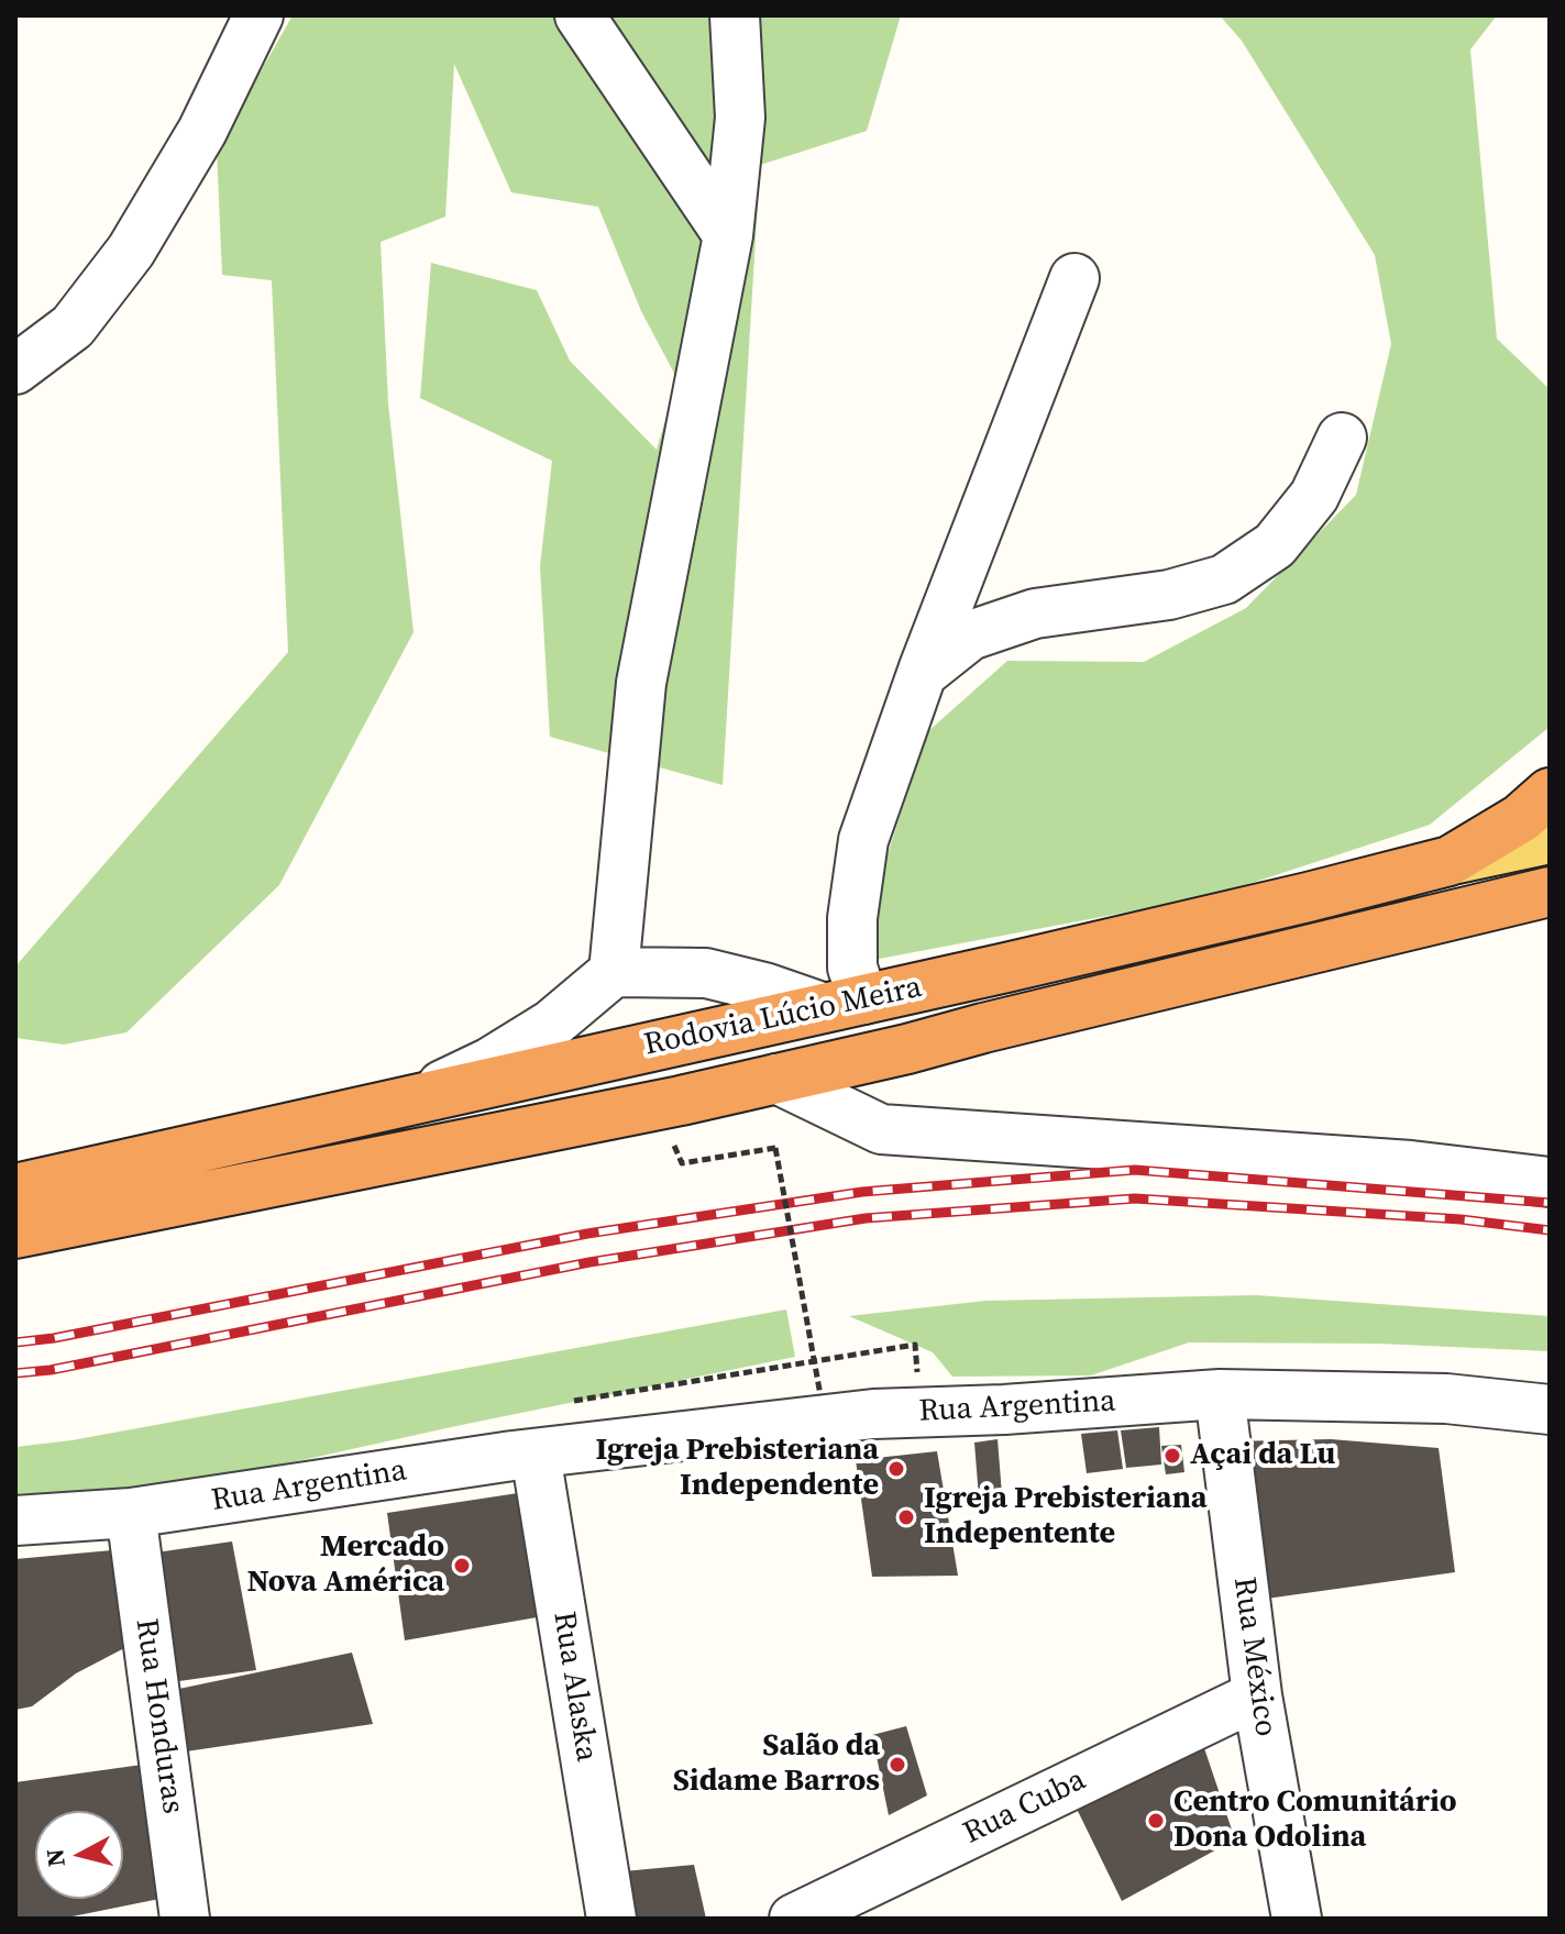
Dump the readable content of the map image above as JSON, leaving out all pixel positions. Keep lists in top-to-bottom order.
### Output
{
  "streets": {
    "highway": ["Rodovia Lúcio Meira"],
    "street": [
      "Rua Argentina",
      "Rua México",
      "Rua Alaska",
      "Rua Honduras",
      "Rua Cuba"
    ]
  },
  "crossings": [
    ["Rua Argentina", "Rua México"],
    ["Rua Argentina", "Rua Alaska"],
    ["Rua Argentina", "Rua Honduras"],
    ["Rua México", "Rua Cuba"]
  ],
  "places": [
    "Açai da Lu",
    "Igreja Prebisteriana Independente",
    "Igreja Prebisteriana Indepentente",
    "Mercado Nova América",
    "Salão da Sidame Barros",
    "Centro Comunitário Dona Odolina"
  ],
  "north": "left"
}
